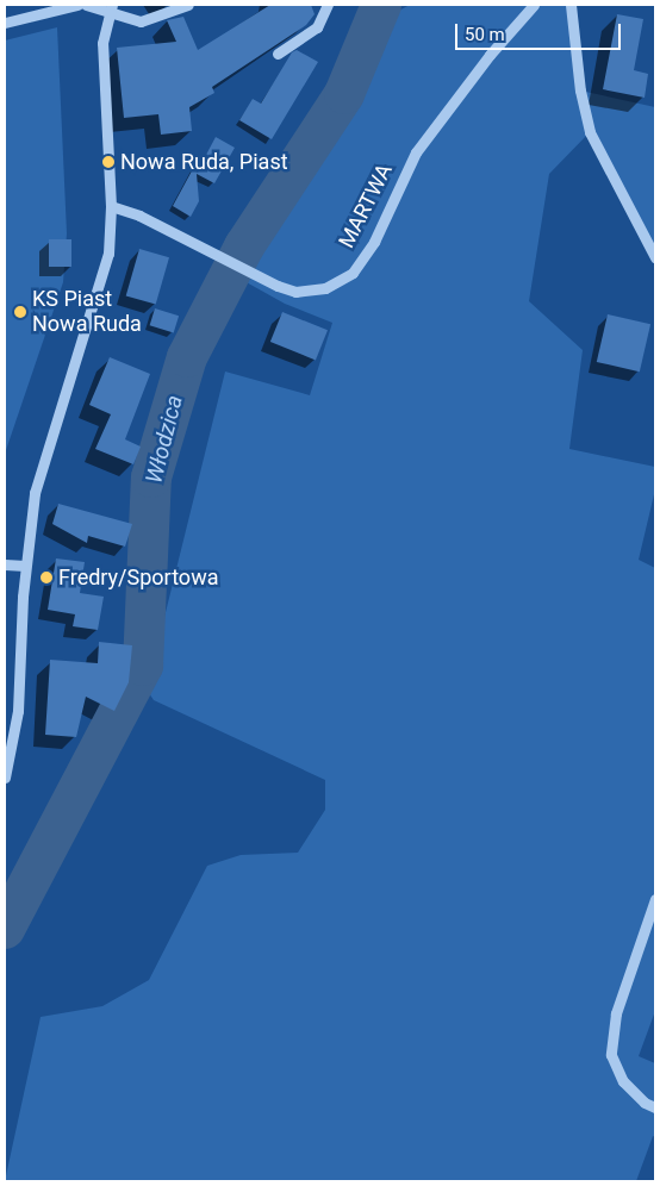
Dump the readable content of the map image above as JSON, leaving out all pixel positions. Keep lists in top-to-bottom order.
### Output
{
  "streets": {
    "street": ["MARTWA"]
  },
  "water": ["Włodzica"],
  "places": ["Nowa Ruda, Piast", "KS Piast Nowa Ruda", "Fredry/Sportowa"],
  "scale_bar": "50 m"
}
